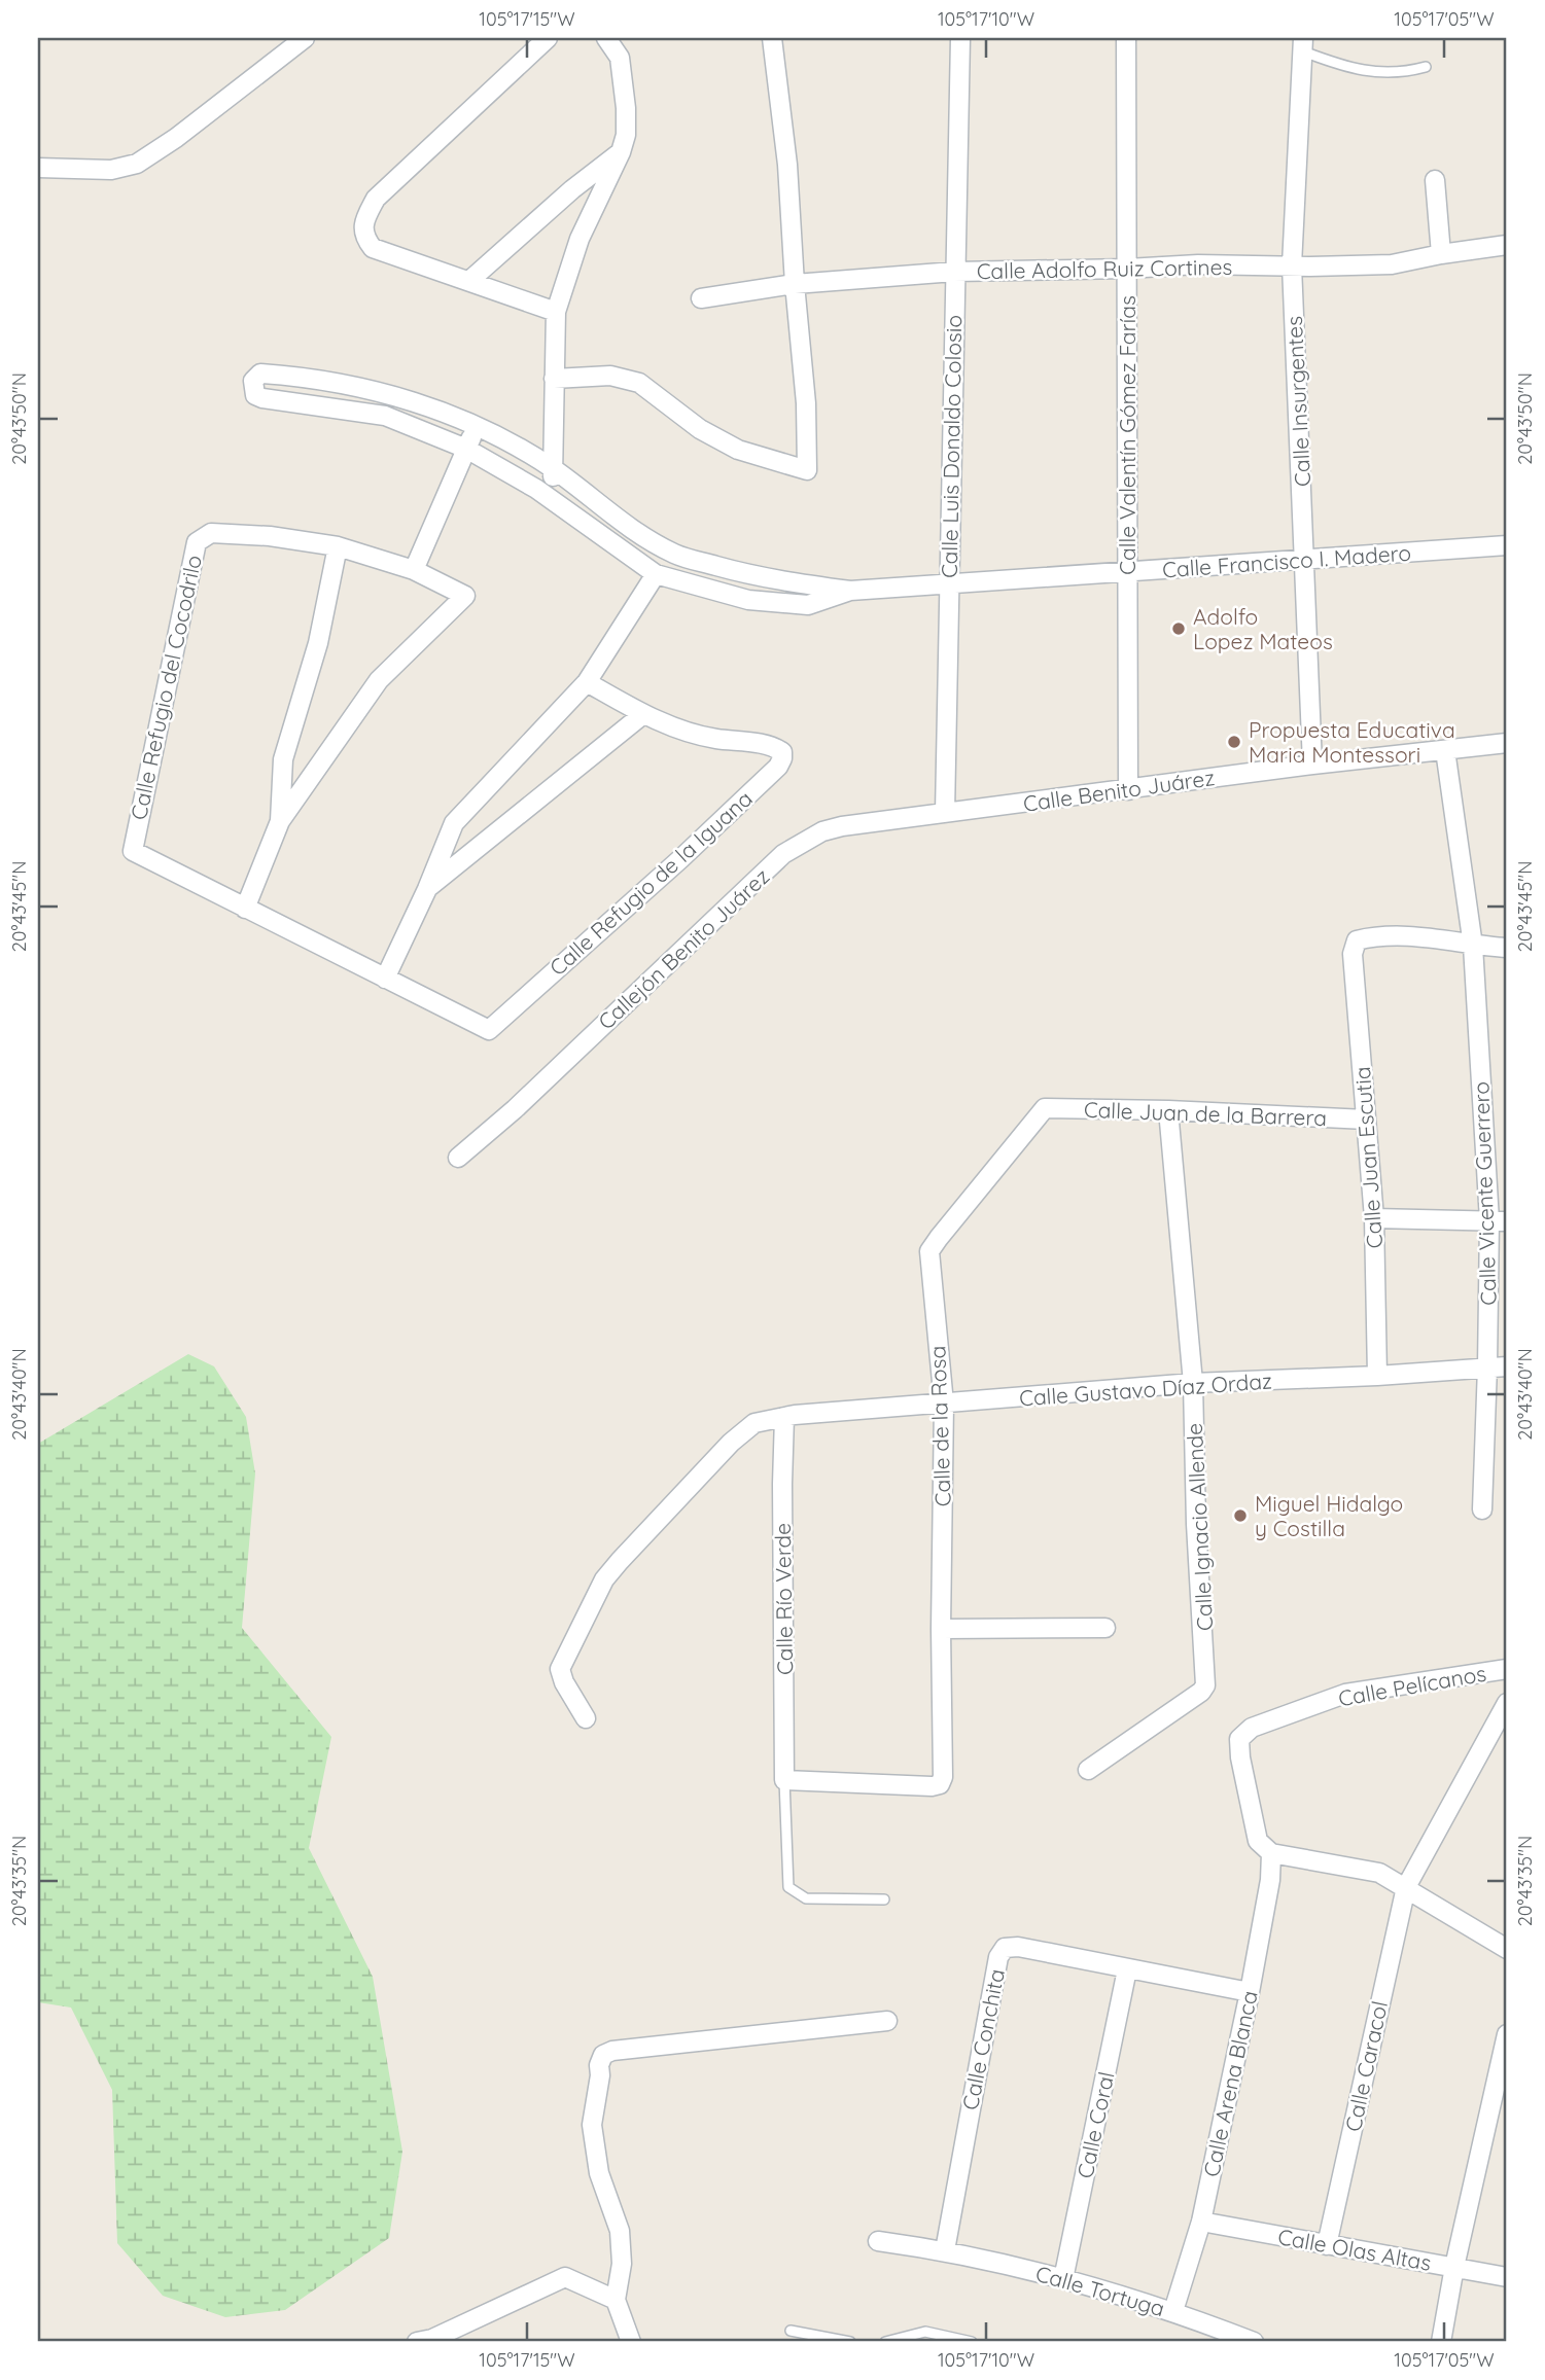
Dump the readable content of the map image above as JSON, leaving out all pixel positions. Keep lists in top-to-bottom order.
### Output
{
  "streets": {
    "street": [
      "Calle Adolfo Ruiz Cortines",
      "Calle Insurgentes",
      "Calle Valentín Gómez Farías",
      "Calle Luis Donaldo Colosio",
      "Calle Francisco I. Madero",
      "Calle Refugio del Cocodrilo",
      "Calle Benito Juárez",
      "Calle Refugio de la Iguana",
      "Callejón Benito Juárez",
      "Calle Juan de la Barrera",
      "Calle Juan Escutia",
      "Calle Vicente Guerrero",
      "Calle Gustavo Díaz Ordaz",
      "Calle de la Rosa",
      "Calle Ignacio Allende",
      "Calle Río Verde",
      "Calle Pelícanos",
      "Calle Conchita",
      "Calle Caracol",
      "Calle Arena Blanca",
      "Calle Coral",
      "Calle Olas Altas",
      "Calle Tortuga"
    ]
  },
  "crossings": [
    ["Calle Adolfo Ruiz Cortines", "Calle Insurgentes"],
    ["Calle Adolfo Ruiz Cortines", "Calle Valentín Gómez Farías"],
    ["Calle Adolfo Ruiz Cortines", "Calle Luis Donaldo Colosio"],
    ["Calle Insurgentes", "Calle Francisco I. Madero"],
    ["Calle Insurgentes", "Calle Benito Juárez"],
    ["Calle Valentín Gómez Farías", "Calle Francisco I. Madero"],
    ["Calle Valentín Gómez Farías", "Calle Benito Juárez"],
    ["Calle Luis Donaldo Colosio", "Calle Francisco I. Madero"],
    ["Calle Luis Donaldo Colosio", "Calle Benito Juárez"],
    ["Calle Luis Donaldo Colosio", "Callejón Benito Juárez"],
    ["Calle Refugio del Cocodrilo", "Calle Refugio de la Iguana"],
    ["Calle Benito Juárez", "Callejón Benito Juárez"],
    ["Calle Benito Juárez", "Calle Vicente Guerrero"],
    ["Calle Juan de la Barrera", "Calle Juan Escutia"],
    ["Calle Juan de la Barrera", "Calle de la Rosa"],
    ["Calle Juan de la Barrera", "Calle Ignacio Allende"],
    ["Calle Juan Escutia", "Calle Vicente Guerrero"],
    ["Calle Juan Escutia", "Calle Gustavo Díaz Ordaz"],
    ["Calle Vicente Guerrero", "Calle Gustavo Díaz Ordaz"],
    ["Calle Gustavo Díaz Ordaz", "Calle de la Rosa"],
    ["Calle Gustavo Díaz Ordaz", "Calle Ignacio Allende"],
    ["Calle Gustavo Díaz Ordaz", "Calle Río Verde"],
    ["Calle de la Rosa", "Calle Río Verde"],
    ["Calle Pelícanos", "Calle Arena Blanca"],
    ["Calle Conchita", "Calle Arena Blanca"],
    ["Calle Conchita", "Calle Coral"],
    ["Calle Conchita", "Calle Tortuga"],
    ["Calle Caracol", "Calle Olas Altas"],
    ["Calle Arena Blanca", "Calle Olas Altas"],
    ["Calle Arena Blanca", "Calle Tortuga"],
    ["Calle Coral", "Calle Tortuga"]
  ],
  "places": ["Adolfo Lopez Mateos", "Propuesta Educativa Maria Montessori", "Miguel Hidalgo y Costilla"],
  "coordinates": [
    "105°17'15\"W",
    "105°17'10\"W",
    "105°17'05\"W",
    "20°43'50\"N",
    "20°43'45\"N",
    "20°43'40\"N",
    "20°43'35\"N"
  ]
}
